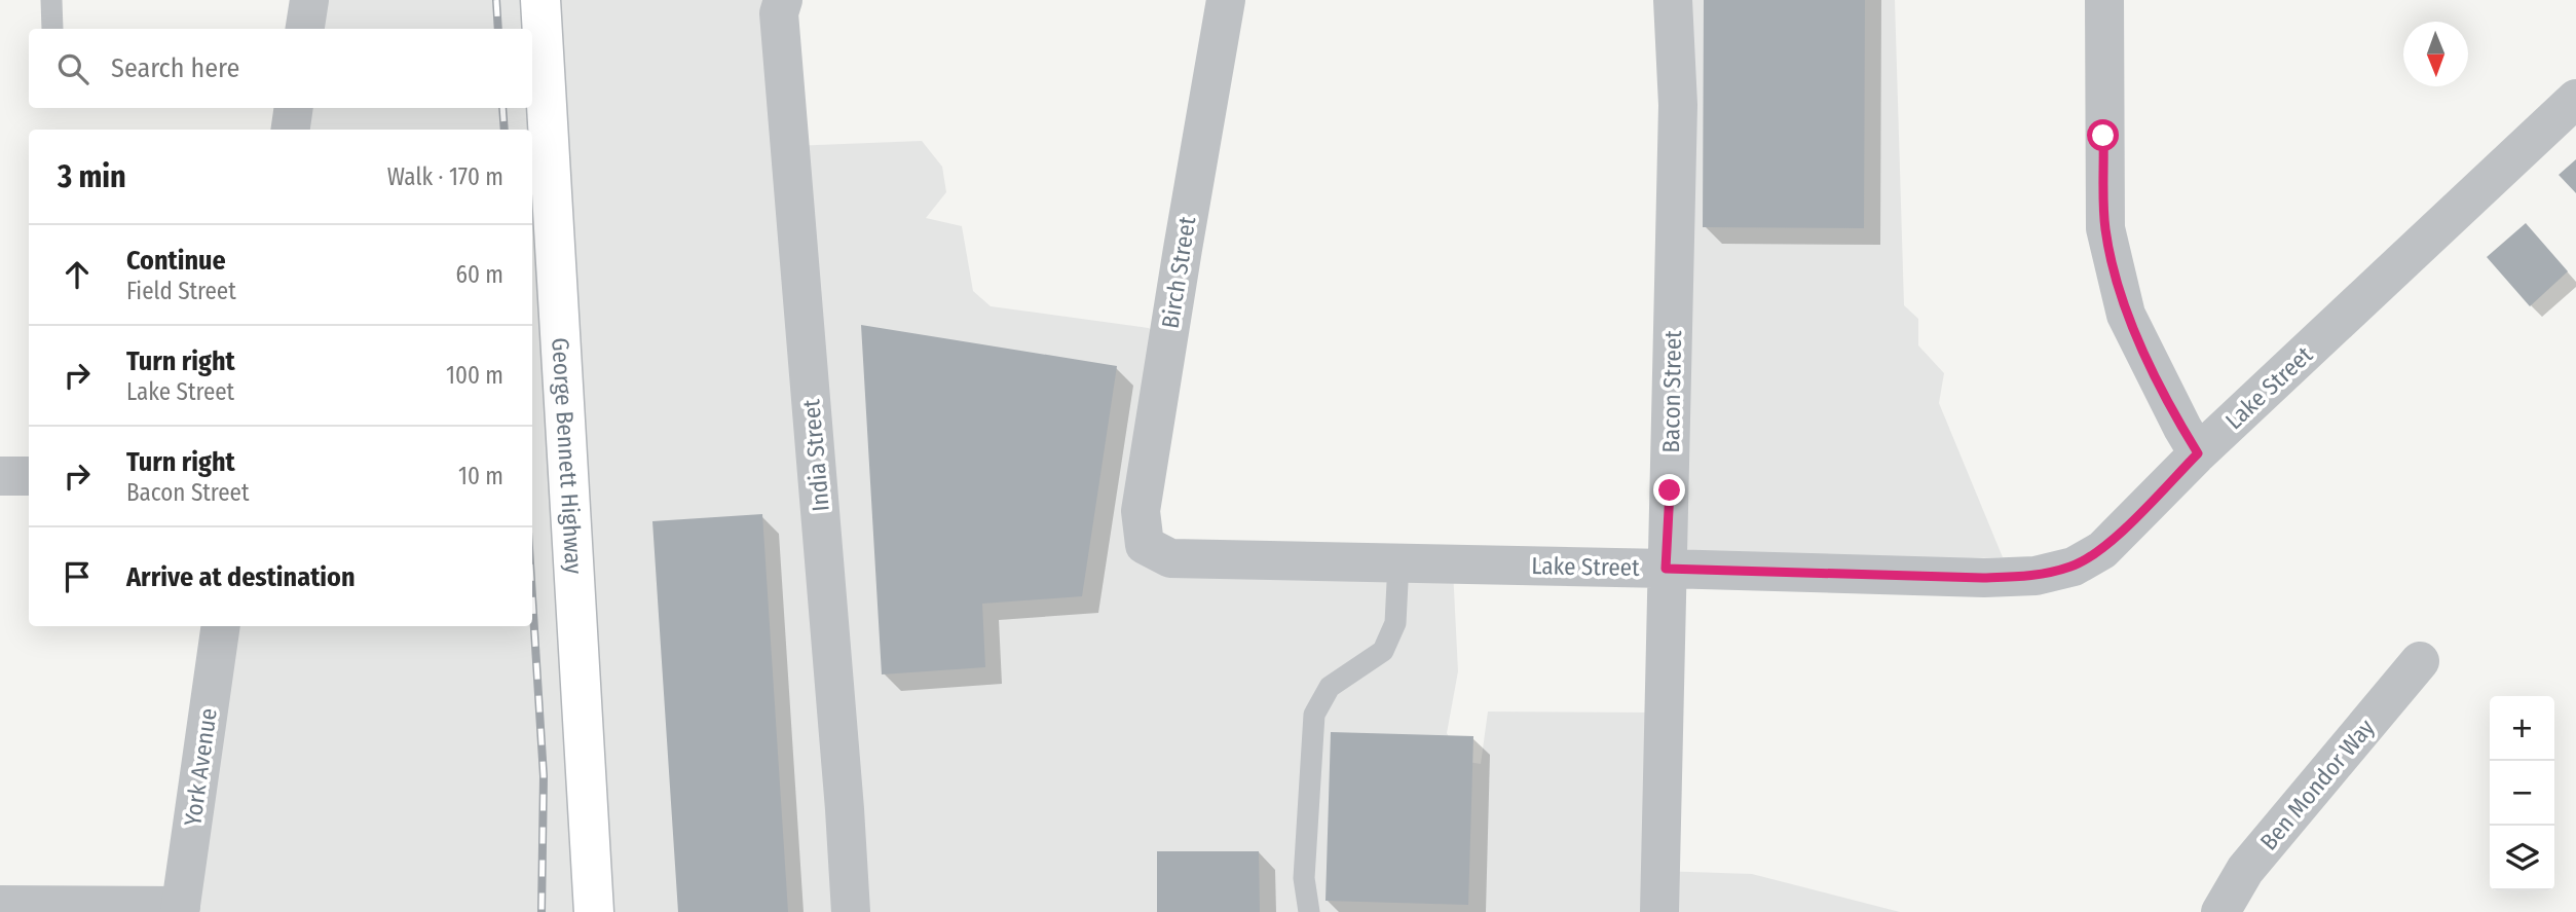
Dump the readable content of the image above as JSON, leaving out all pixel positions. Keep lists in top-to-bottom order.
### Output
{
  "streets": {
    "main road": ["George Bennett Highway"],
    "street": [
      "Birch Street",
      "Lake Street",
      "Bacon Street",
      "India Street",
      "York Avenue",
      "Ben Mondor Way"
    ]
  },
  "crossings": [
    ["Birch Street", "Lake Street"],
    ["Lake Street", "Bacon Street"]
  ],
  "north": "bottom",
  "page": {
    "search": "Search here",
    "heading": ["3 min", "Walk · 170 m"],
    "list": [
      ["Continue", "Field Street", "60 m"],
      ["Turn right", "Lake Street", "100 m"],
      ["Turn right", "Bacon Street", "10 m"],
      "Arrive at destination"
    ],
    "map_buttons": ["+", "−"]
  }
}
